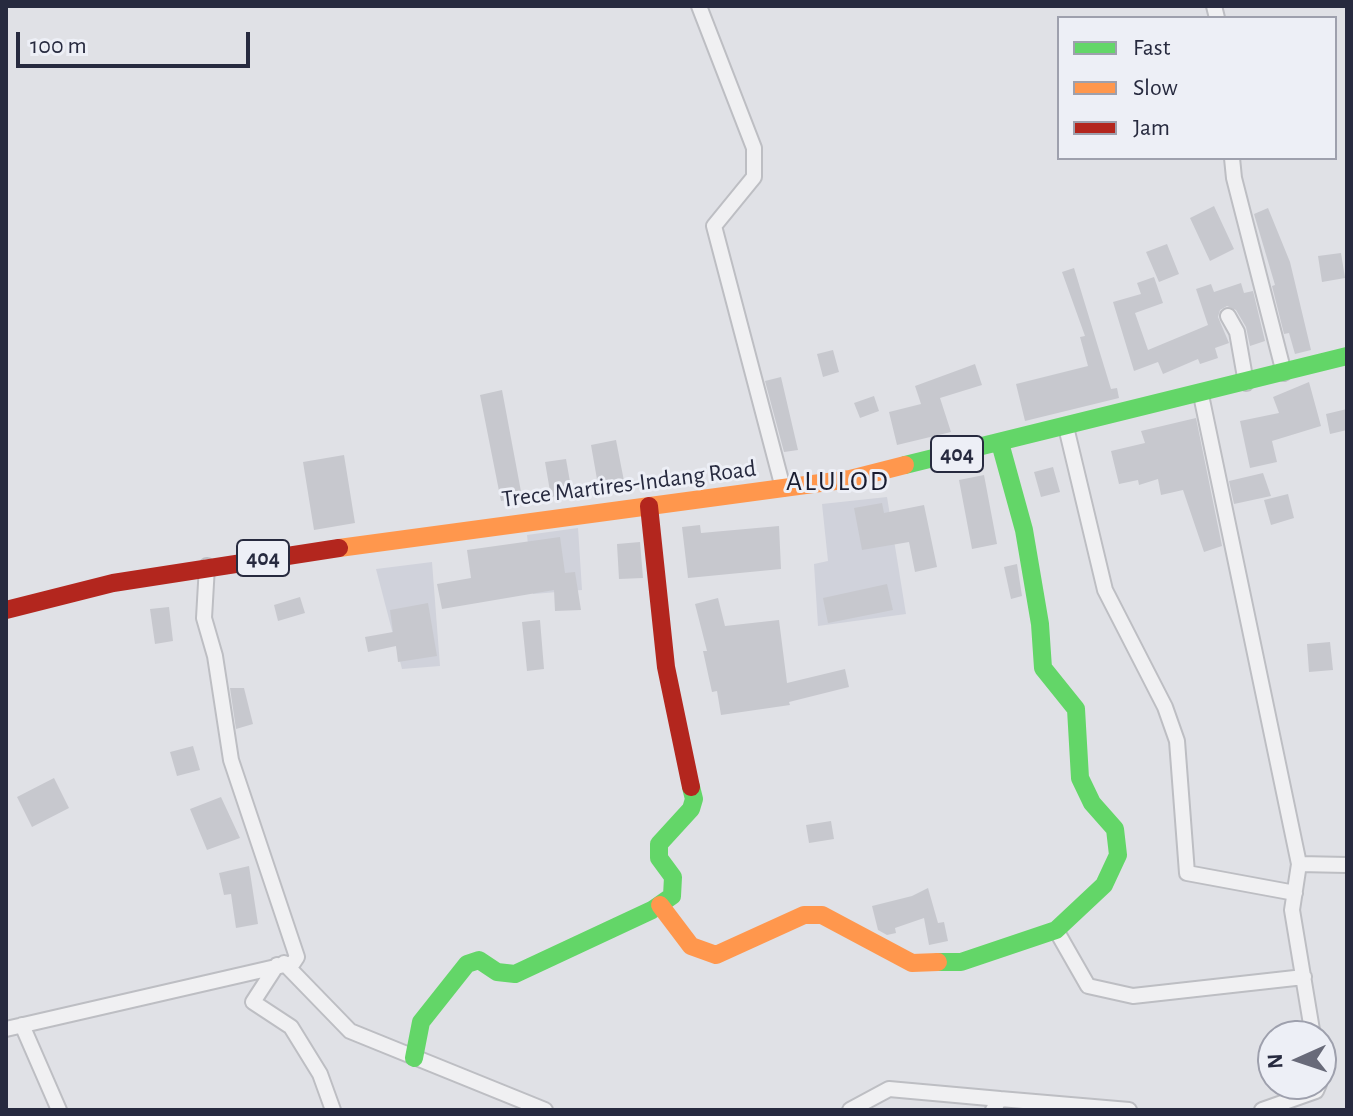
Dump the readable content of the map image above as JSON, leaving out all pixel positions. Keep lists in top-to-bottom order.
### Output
{
  "streets": {
    "street": ["404", "Trece Martires-Indang Road"]
  },
  "districts": ["ALULOD"],
  "legend": ["Fast", "Slow", "Jam"],
  "scale_bar": "100 m",
  "north": "left"
}
